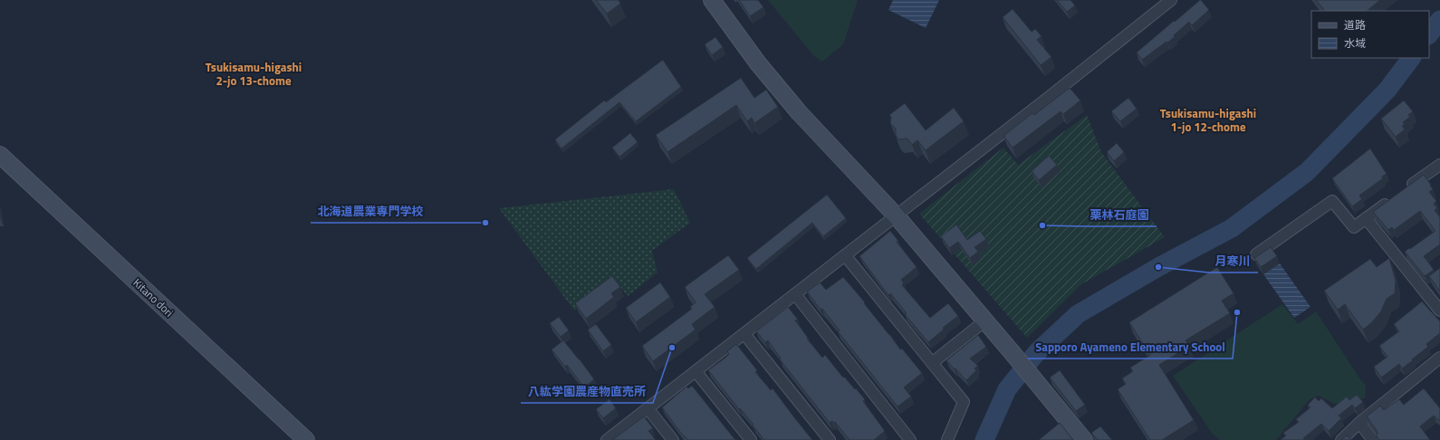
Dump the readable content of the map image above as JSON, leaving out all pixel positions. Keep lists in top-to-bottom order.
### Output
{
  "streets": {
    "street": ["Kitano dori"]
  },
  "districts": ["Tsukisamu-higashi 2-jo 13-chome", "Tsukisamu-higashi 1-jo 12-chome"],
  "places": [
    "北海道農業専門学校",
    "栗林石庭園",
    "月寒川",
    "Sapporo Ayameno Elementary School",
    "八紘学園農産物直売所"
  ],
  "legend": ["道路", "水域"]
}
